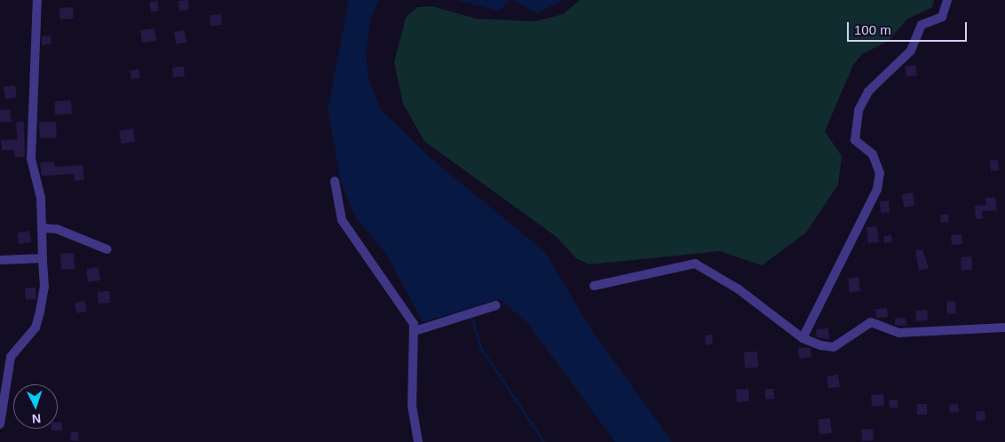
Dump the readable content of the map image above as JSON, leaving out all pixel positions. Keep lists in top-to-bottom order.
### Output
{
  "scale_bar": "100 m",
  "north": "bottom"
}
